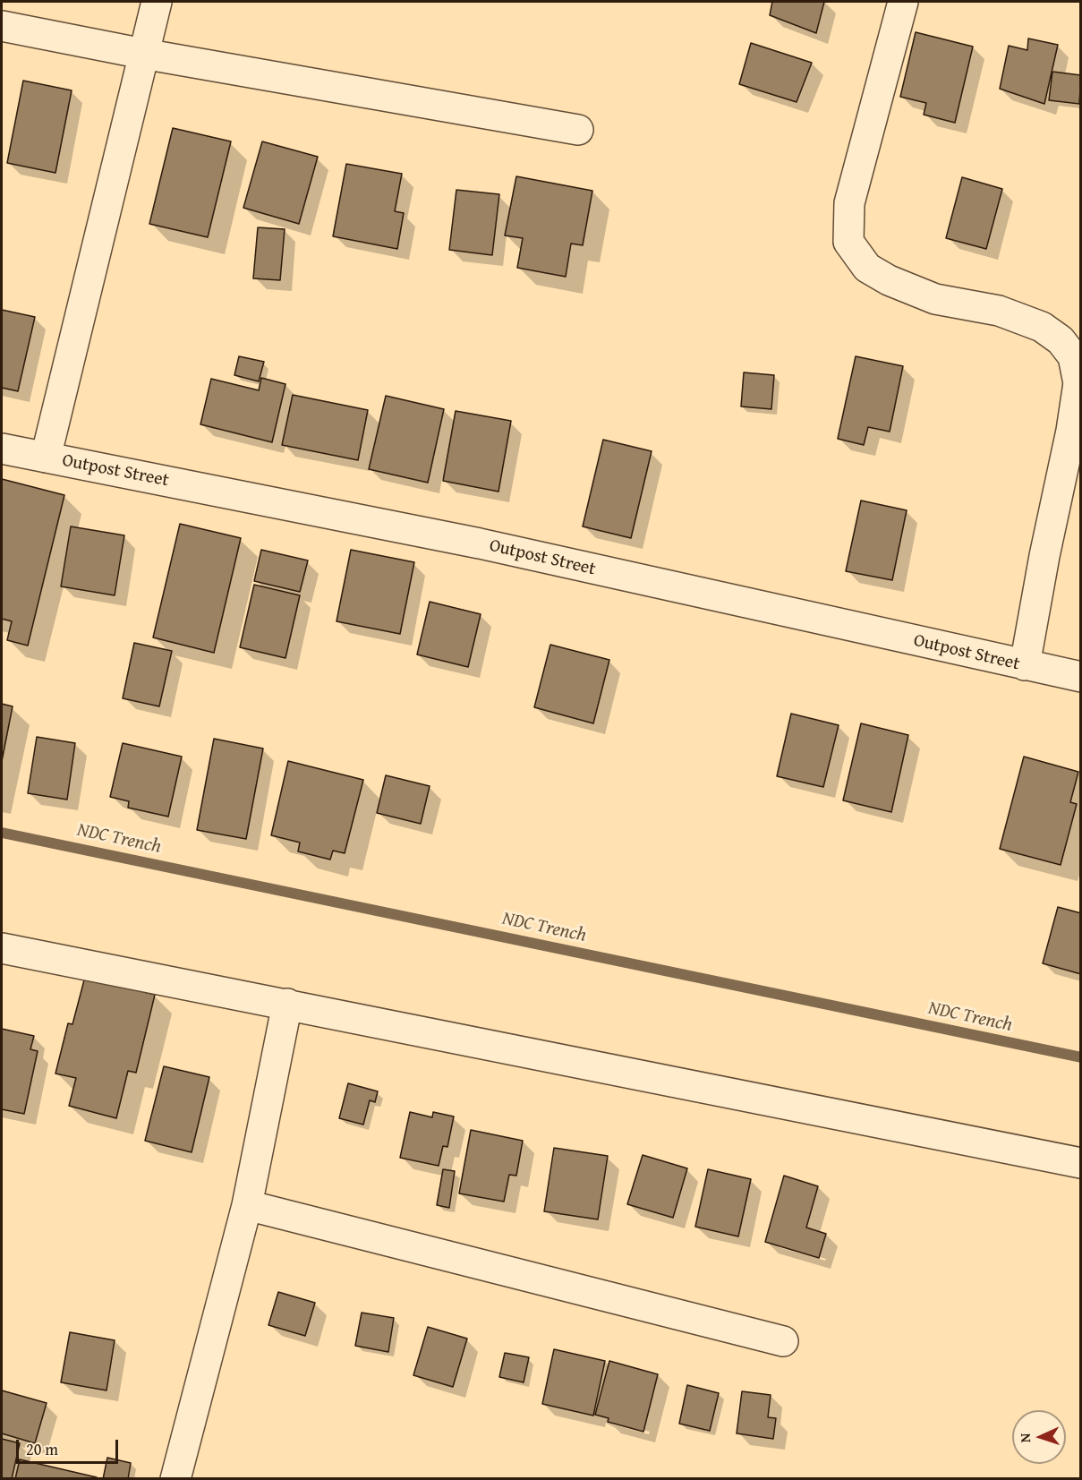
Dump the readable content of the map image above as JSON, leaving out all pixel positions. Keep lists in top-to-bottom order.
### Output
{
  "streets": {
    "street": ["Outpost Street"]
  },
  "water": ["NDC Trench"],
  "scale_bar": "20 m",
  "north": "left"
}
